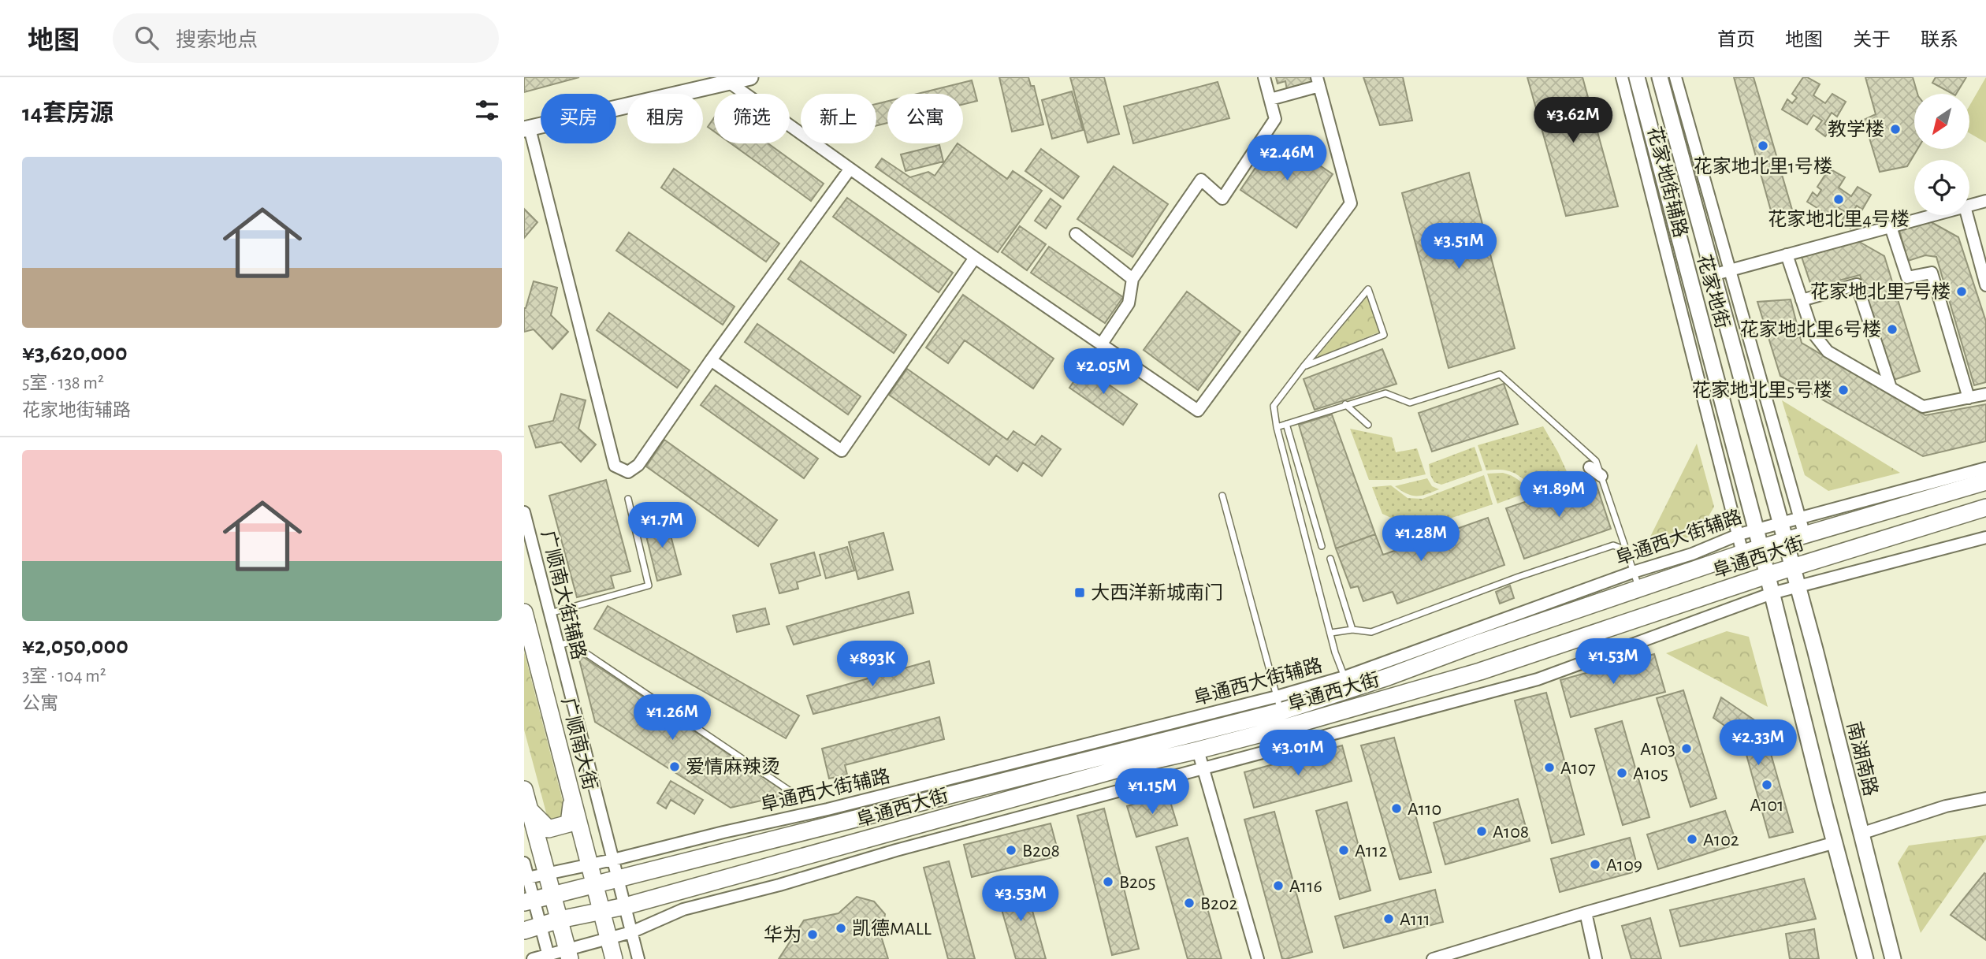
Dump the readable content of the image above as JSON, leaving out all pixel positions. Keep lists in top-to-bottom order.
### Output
{
  "streets": {
    "main road": ["阜通西大街", "广顺南大街"],
    "street": [
      "花家地街辅路",
      "花家地街",
      "阜通西大街辅路",
      "广顺南大街辅路",
      "南湖南路"
    ]
  },
  "crossings": [
    ["花家地街辅路", "阜通西大街辅路"],
    ["花家地街辅路", "阜通西大街"],
    ["花家地街", "阜通西大街辅路"],
    ["花家地街", "阜通西大街"],
    ["花家地街", "南湖南路"],
    ["阜通西大街辅路", "阜通西大街"],
    ["阜通西大街辅路", "广顺南大街辅路"],
    ["阜通西大街辅路", "广顺南大街"],
    ["阜通西大街", "广顺南大街辅路"],
    ["阜通西大街", "广顺南大街"],
    ["阜通西大街", "南湖南路"]
  ],
  "places": {
    "other": [
      "教学楼",
      "花家地北里1号楼",
      "花家地北里4号楼",
      "花家地北里7号楼",
      "花家地北里6号楼",
      "花家地北里5号楼",
      "A103",
      "爱情麻辣烫",
      "A107",
      "A105",
      "A101",
      "A110",
      "A108",
      "A102",
      "B208",
      "A112",
      "A109",
      "B205",
      "A116",
      "B202",
      "A111",
      "凯德MALL",
      "华为"
    ],
    "transit": ["大西洋新城南门"]
  },
  "north": "bottom left",
  "page": {
    "header": "地图",
    "search": "搜索地点",
    "nav": [
      "首页",
      "地图",
      "关于",
      "联系"
    ],
    "heading": "14套房源",
    "chip": [
      "买房",
      "租房",
      "筛选",
      "新上",
      "公寓"
    ],
    "price": [
      "¥3.62M",
      "¥2.46M",
      "¥3.51M",
      "¥2.05M",
      "¥1.89M",
      "¥1.7M",
      "¥1.28M",
      "¥1.53M",
      "¥893K",
      "¥1.26M",
      "¥2.33M",
      "¥3.01M",
      "¥1.15M",
      "¥3.53M"
    ],
    "list": [
      {
        "name": "¥3,620,000",
        "note": "5室 · 138 m² · 花家地街辅路"
      },
      {
        "name": "¥2,050,000",
        "note": "3室 · 104 m² · 公寓"
      }
    ]
  }
}
